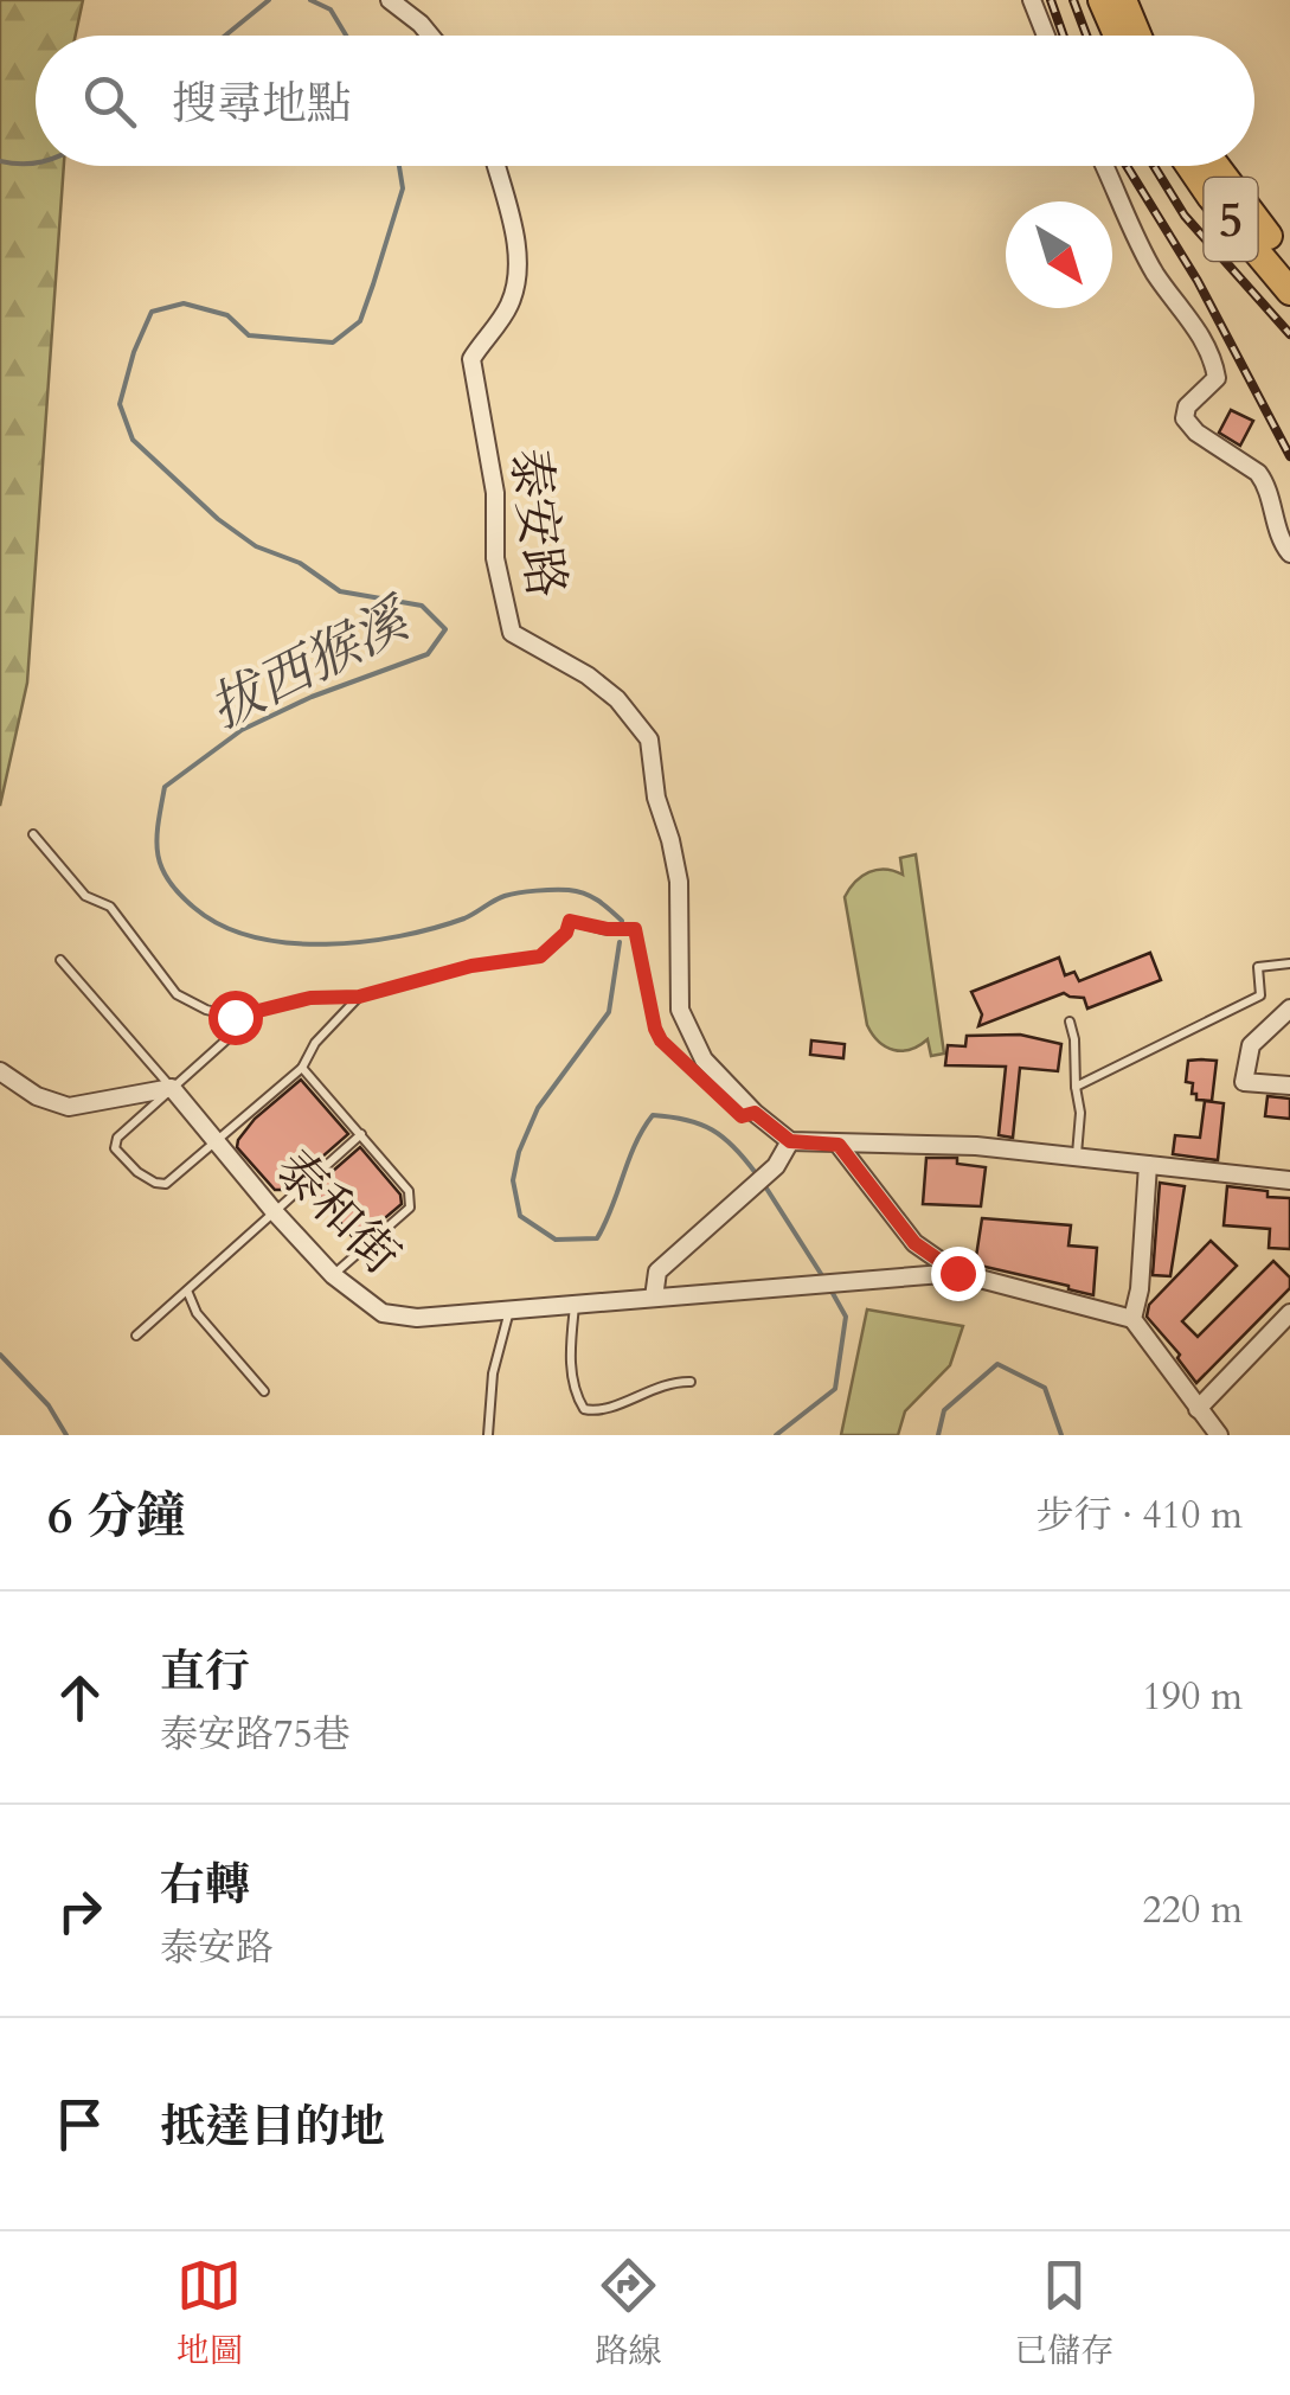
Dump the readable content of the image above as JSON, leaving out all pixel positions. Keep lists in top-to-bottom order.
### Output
{
  "streets": {
    "main road": ["5"],
    "street": ["泰安路", "泰和街"]
  },
  "water": ["拔西猴溪"],
  "north": "bottom right",
  "page": {
    "search": "搜尋地點",
    "heading": ["6 分鐘", "步行 · 410 m"],
    "list": [
      ["直行", "泰安路75巷", "190 m"],
      ["右轉", "泰安路", "220 m"],
      "抵達目的地"
    ],
    "nav": ["地圖", "路線", "已儲存"]
  }
}
